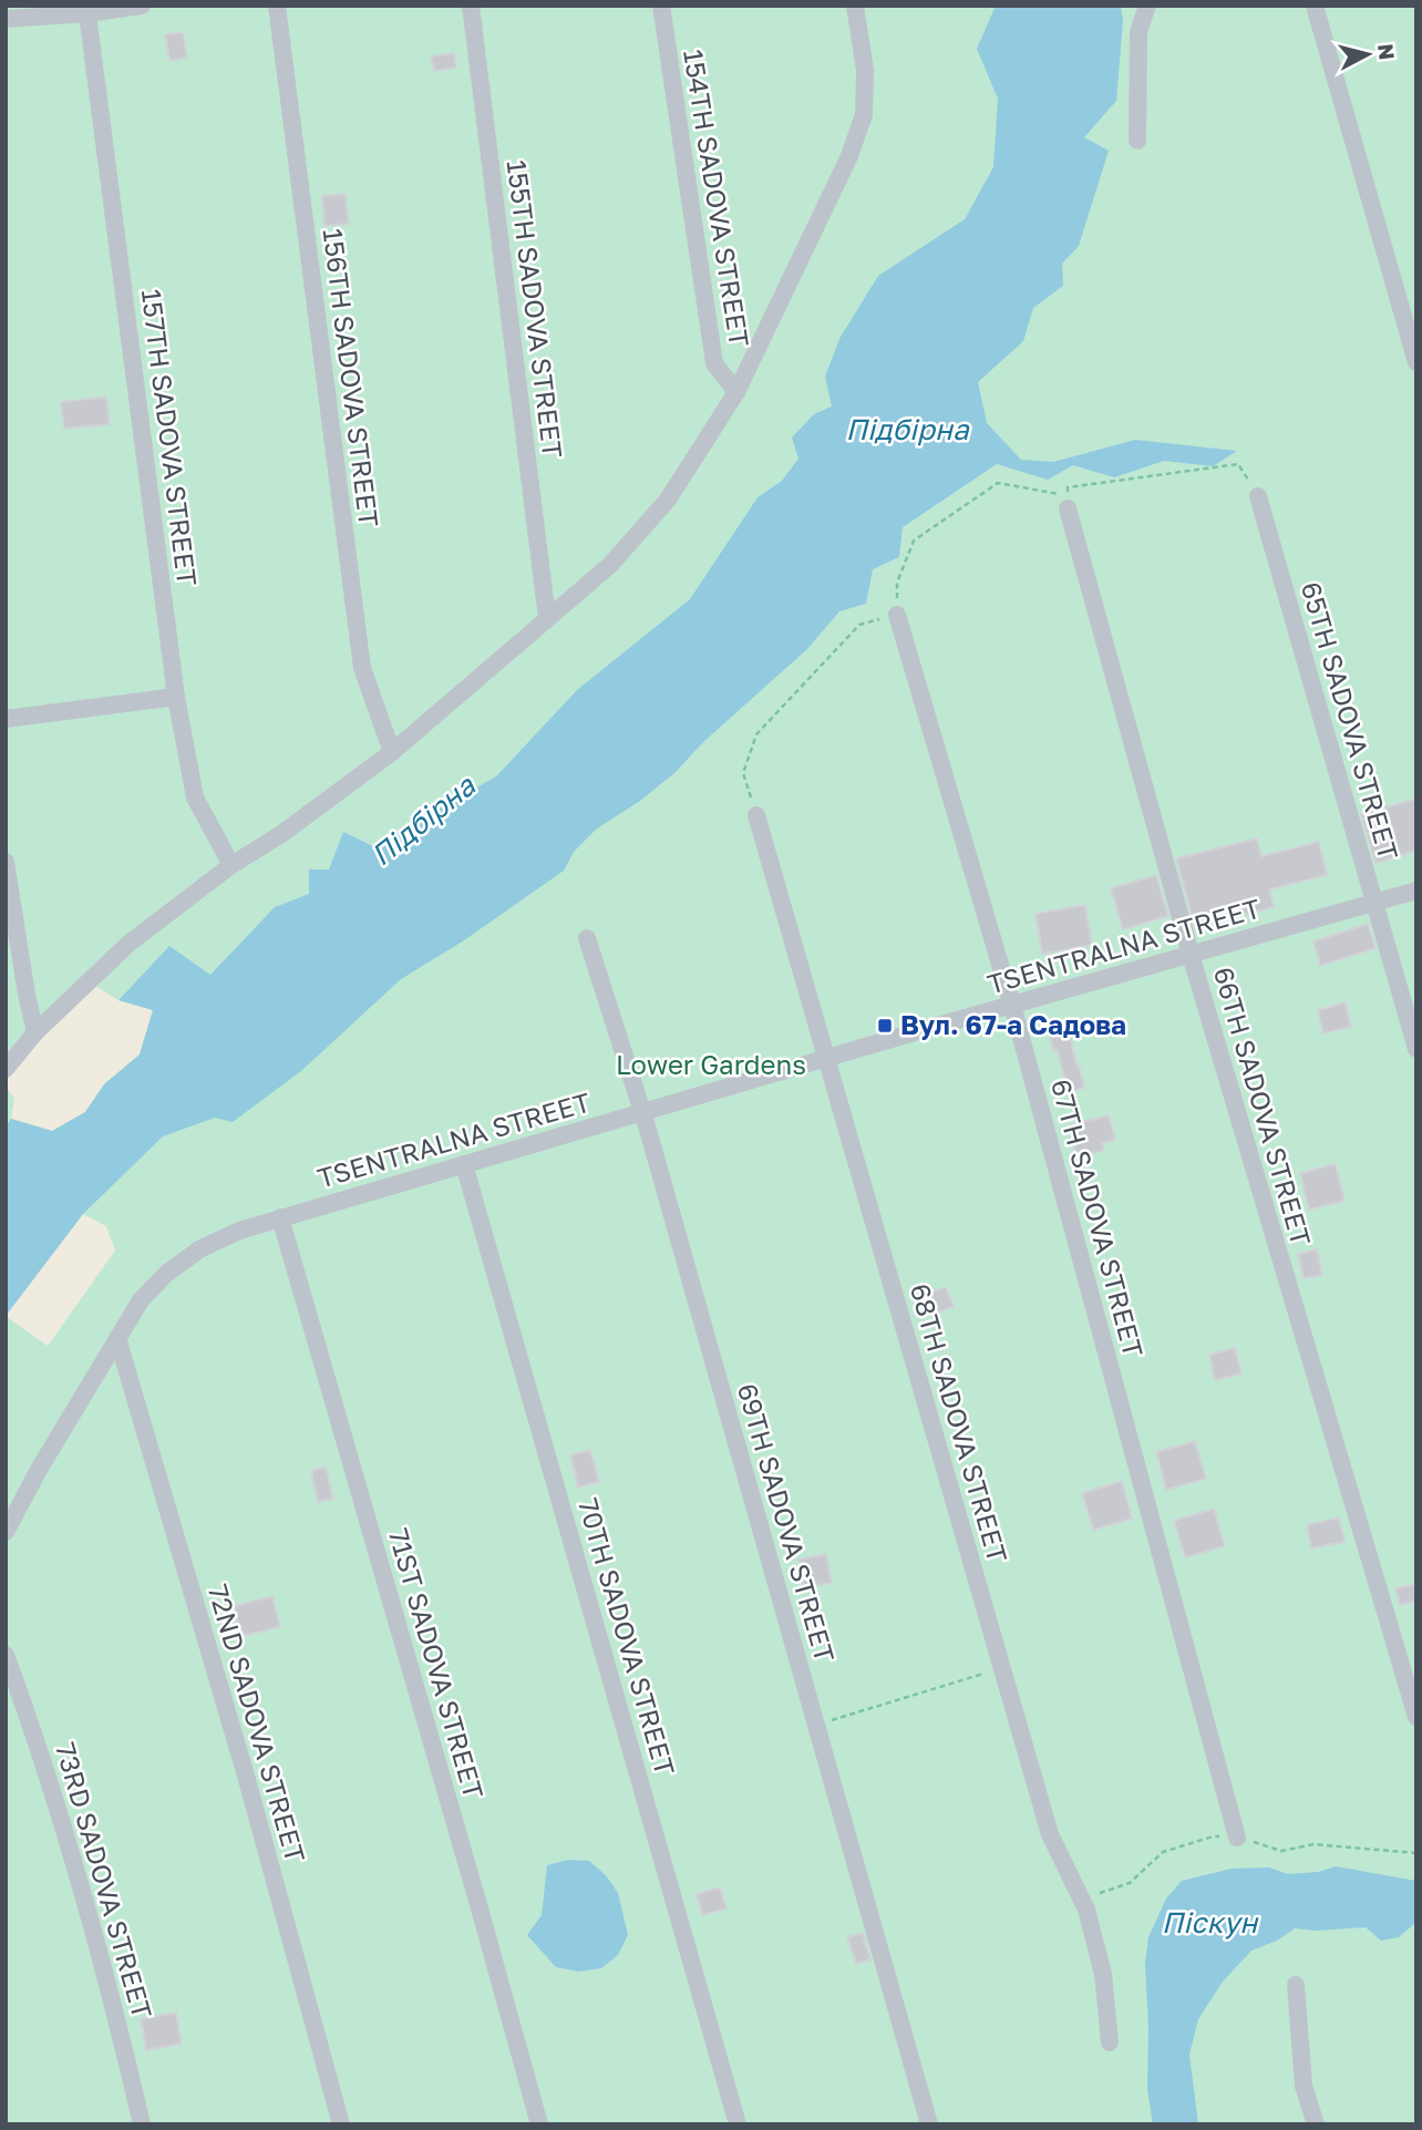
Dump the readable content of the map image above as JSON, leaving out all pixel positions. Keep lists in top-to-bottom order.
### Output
{
  "streets": {
    "street": [
      "154TH SADOVA STREET",
      "155TH SADOVA STREET",
      "156TH SADOVA STREET",
      "157TH SADOVA STREET",
      "65TH SADOVA STREET",
      "TSENTRALNA STREET",
      "66TH SADOVA STREET",
      "67TH SADOVA STREET",
      "68TH SADOVA STREET",
      "69TH SADOVA STREET",
      "70TH SADOVA STREET",
      "71ST SADOVA STREET",
      "72ND SADOVA STREET",
      "73RD SADOVA STREET"
    ]
  },
  "crossings": [
    ["65TH SADOVA STREET", "TSENTRALNA STREET"],
    ["TSENTRALNA STREET", "66TH SADOVA STREET"],
    ["TSENTRALNA STREET", "67TH SADOVA STREET"],
    ["TSENTRALNA STREET", "68TH SADOVA STREET"],
    ["TSENTRALNA STREET", "69TH SADOVA STREET"],
    ["TSENTRALNA STREET", "70TH SADOVA STREET"],
    ["TSENTRALNA STREET", "71ST SADOVA STREET"],
    ["TSENTRALNA STREET", "72ND SADOVA STREET"]
  ],
  "water": ["Підбірна", "Піскун"],
  "parks": ["Lower Gardens"],
  "places": {
    "transit": ["Вул. 67-а Садова"]
  },
  "north": "right"
}
